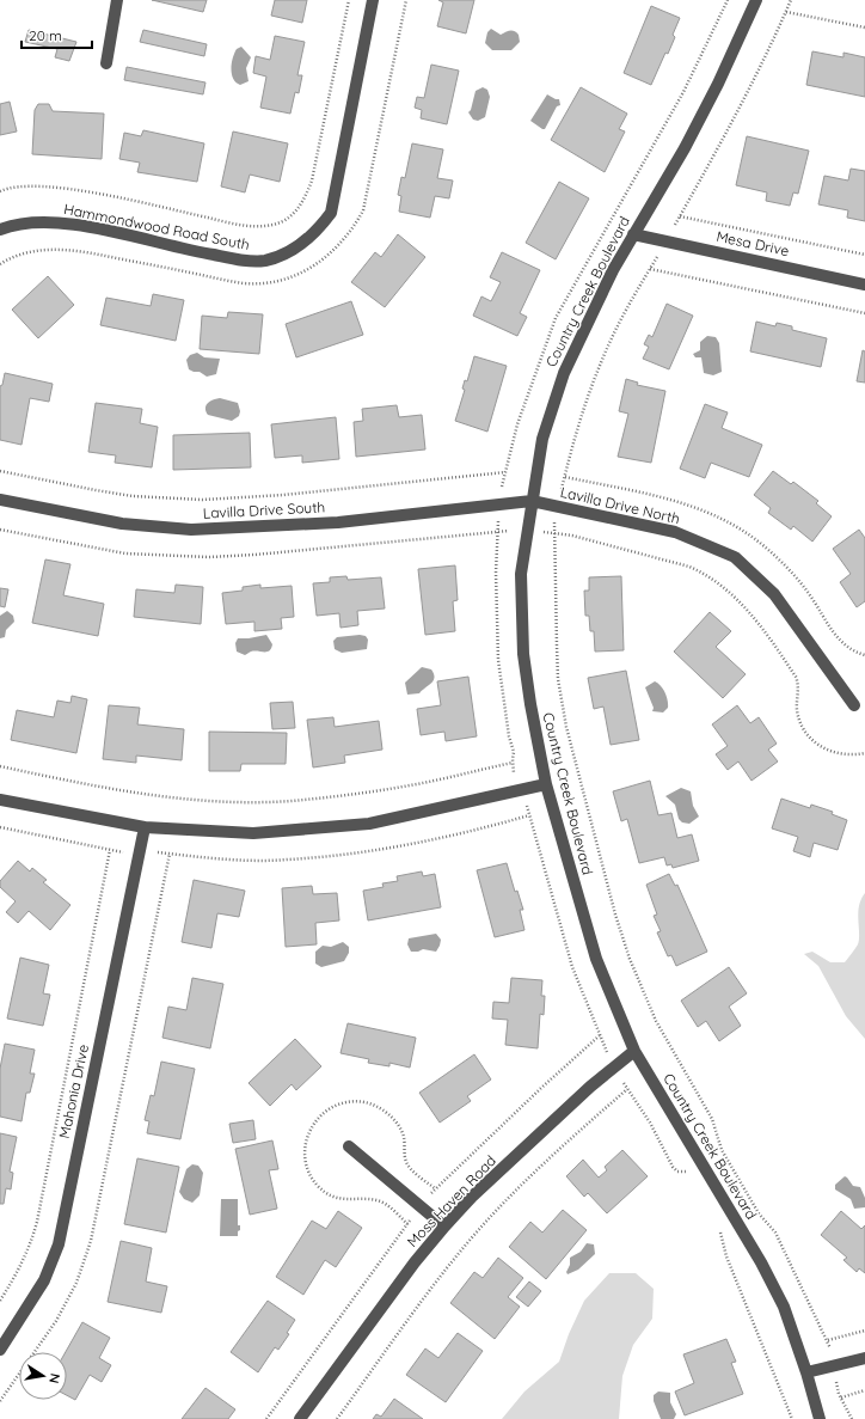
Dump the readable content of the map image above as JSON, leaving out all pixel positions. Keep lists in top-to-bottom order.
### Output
{
  "streets": {
    "street": [
      "Hammondwood Road South",
      "Mesa Drive",
      "Country Creek Boulevard",
      "Lavilla Drive North",
      "Lavilla Drive South",
      "Mahonia Drive",
      "Moss Haven Road"
    ]
  },
  "crossings": [
    ["Mesa Drive", "Country Creek Boulevard"],
    ["Country Creek Boulevard", "Lavilla Drive North"],
    ["Country Creek Boulevard", "Lavilla Drive South"],
    ["Country Creek Boulevard", "Moss Haven Road"],
    ["Lavilla Drive North", "Lavilla Drive South"]
  ],
  "scale_bar": "20 m",
  "north": "right"
}
